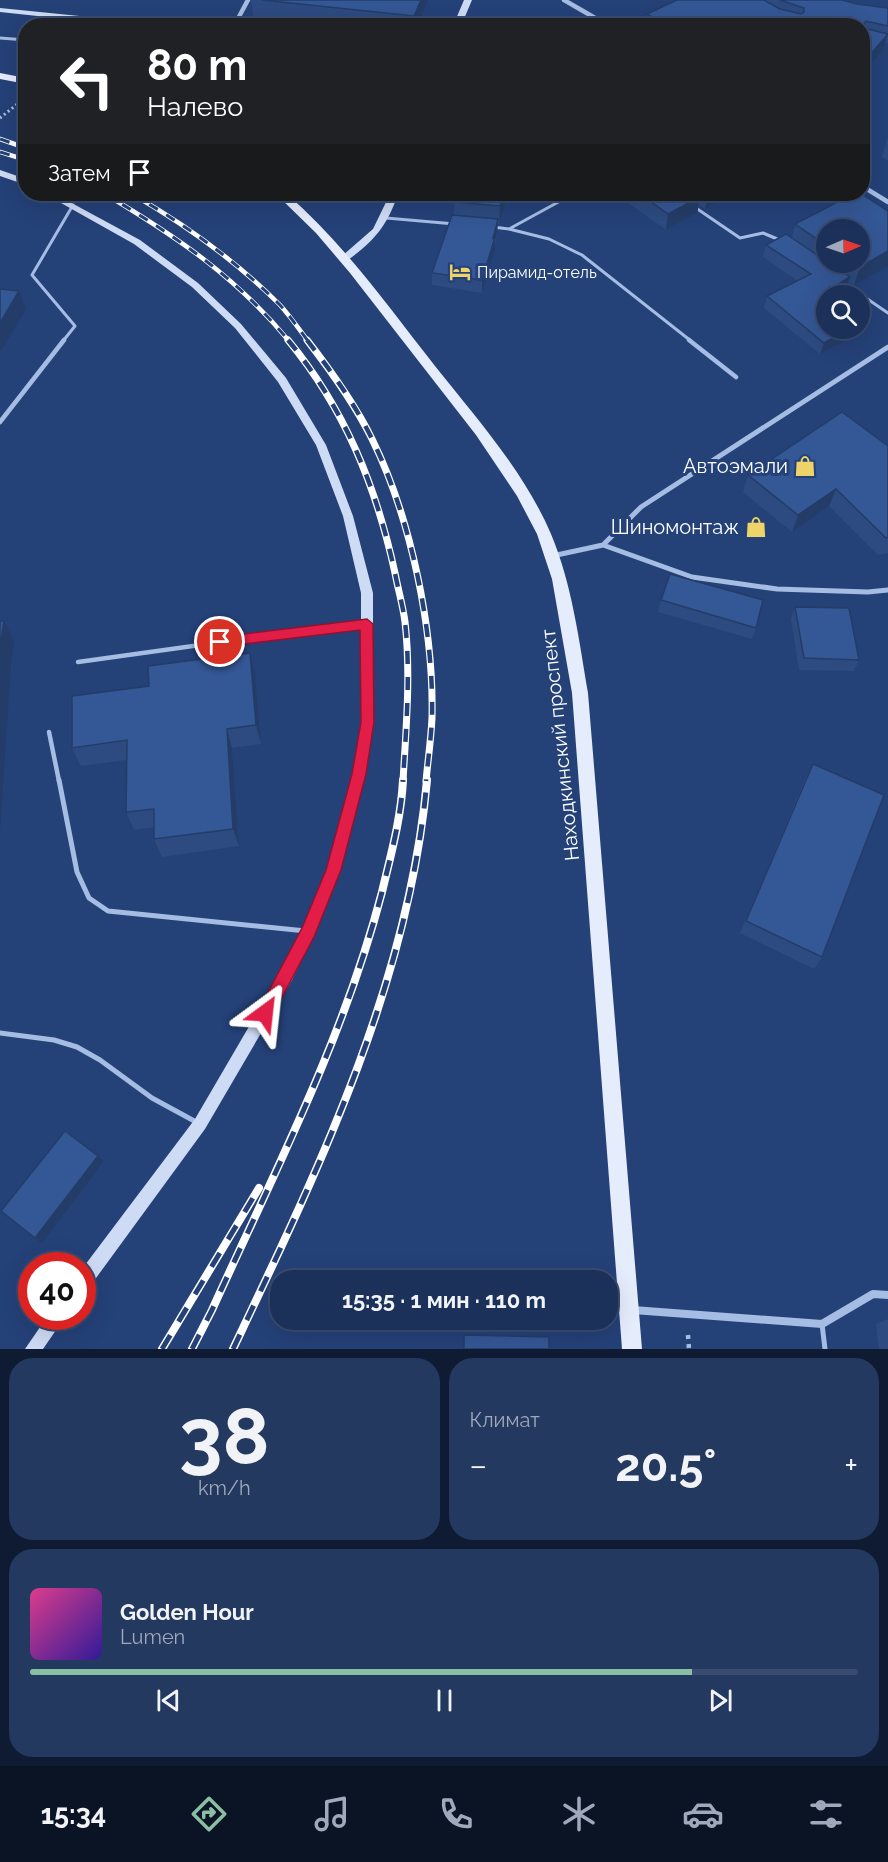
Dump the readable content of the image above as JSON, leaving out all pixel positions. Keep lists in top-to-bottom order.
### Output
{
  "streets": {
    "main road": ["Находкинский проспект"]
  },
  "places": {
    "hotel": ["Пирамид-отель"],
    "shop": ["Автоэмали", "Шиномонтаж"]
  },
  "north": "right",
  "page": {
    "turn": ["80 m", "Налево"],
    "then": "Затем",
    "limit": "40",
    "trip": "15:35 · 1 мин · 110 m",
    "tile": [
      ["38", "km/h"],
      "Климат"
    ],
    "heat": ["−", "20.5°", "+"],
    "song": ["Golden Hour", "Lumen"],
    "tabs": "15:34"
  }
}
